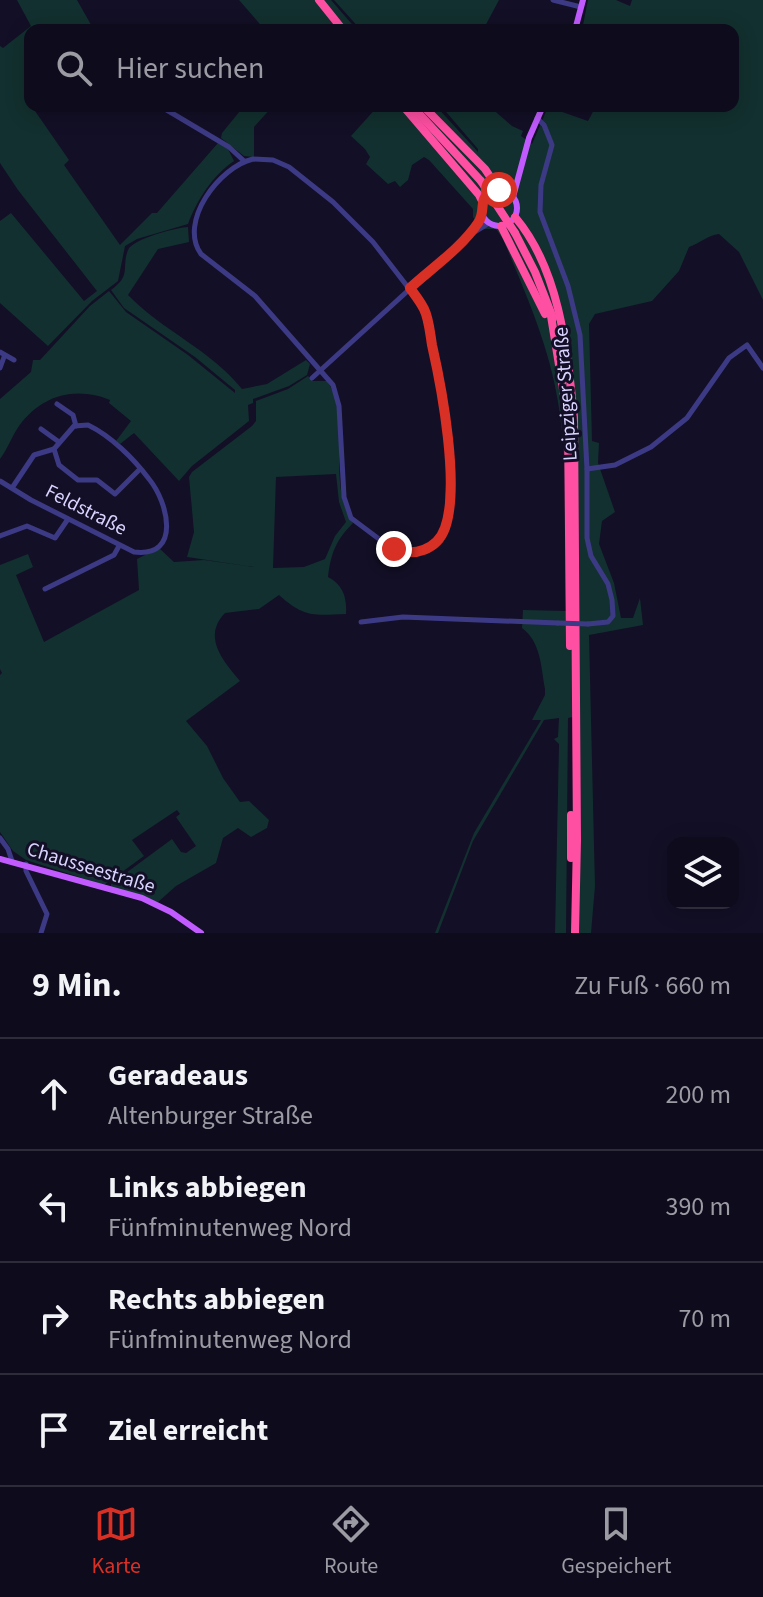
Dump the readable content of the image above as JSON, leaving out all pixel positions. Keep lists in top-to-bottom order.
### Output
{
  "streets": {
    "main road": ["Chausseestraße"],
    "street": ["Leipziger Straße", "Feldstraße"]
  },
  "page": {
    "search": "Hier suchen",
    "heading": ["9 Min.", "Zu Fuß · 660 m"],
    "list": [
      ["Geradeaus", "Altenburger Straße", "200 m"],
      ["Links abbiegen", "Fünfminutenweg Nord", "390 m"],
      ["Rechts abbiegen", "Fünfminutenweg Nord", "70 m"],
      "Ziel erreicht"
    ],
    "nav": ["Karte", "Route", "Gespeichert"]
  }
}
